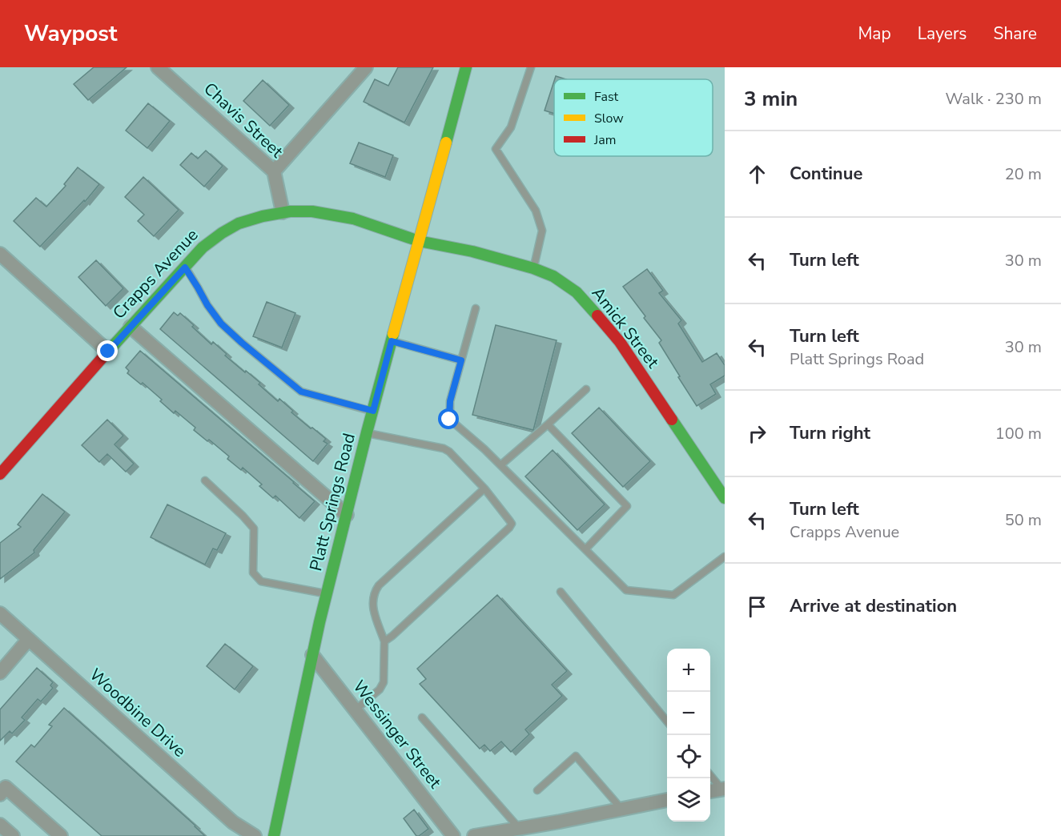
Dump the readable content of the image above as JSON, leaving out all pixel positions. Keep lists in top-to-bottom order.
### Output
{
  "streets": {
    "street": [
      "Chavis Street",
      "Crapps Avenue",
      "Amick Street",
      "Platt Springs Road",
      "Woodbine Drive",
      "Wessinger Street"
    ]
  },
  "crossings": [
    ["Chavis Street", "Crapps Avenue"],
    ["Crapps Avenue", "Amick Street"],
    ["Crapps Avenue", "Platt Springs Road"],
    ["Amick Street", "Platt Springs Road"],
    ["Platt Springs Road", "Wessinger Street"]
  ],
  "legend": ["Fast", "Slow", "Jam"],
  "page": {
    "header": "Waypost",
    "nav": ["Map", "Layers", "Share"],
    "heading": ["3 min", "Walk · 230 m"],
    "list": [
      ["Continue", "20 m"],
      ["Turn left", "30 m"],
      ["Turn left", "Platt Springs Road", "30 m"],
      ["Turn right", "100 m"],
      ["Turn left", "Crapps Avenue", "50 m"],
      "Arrive at destination"
    ],
    "map_buttons": ["+", "−"]
  }
}
